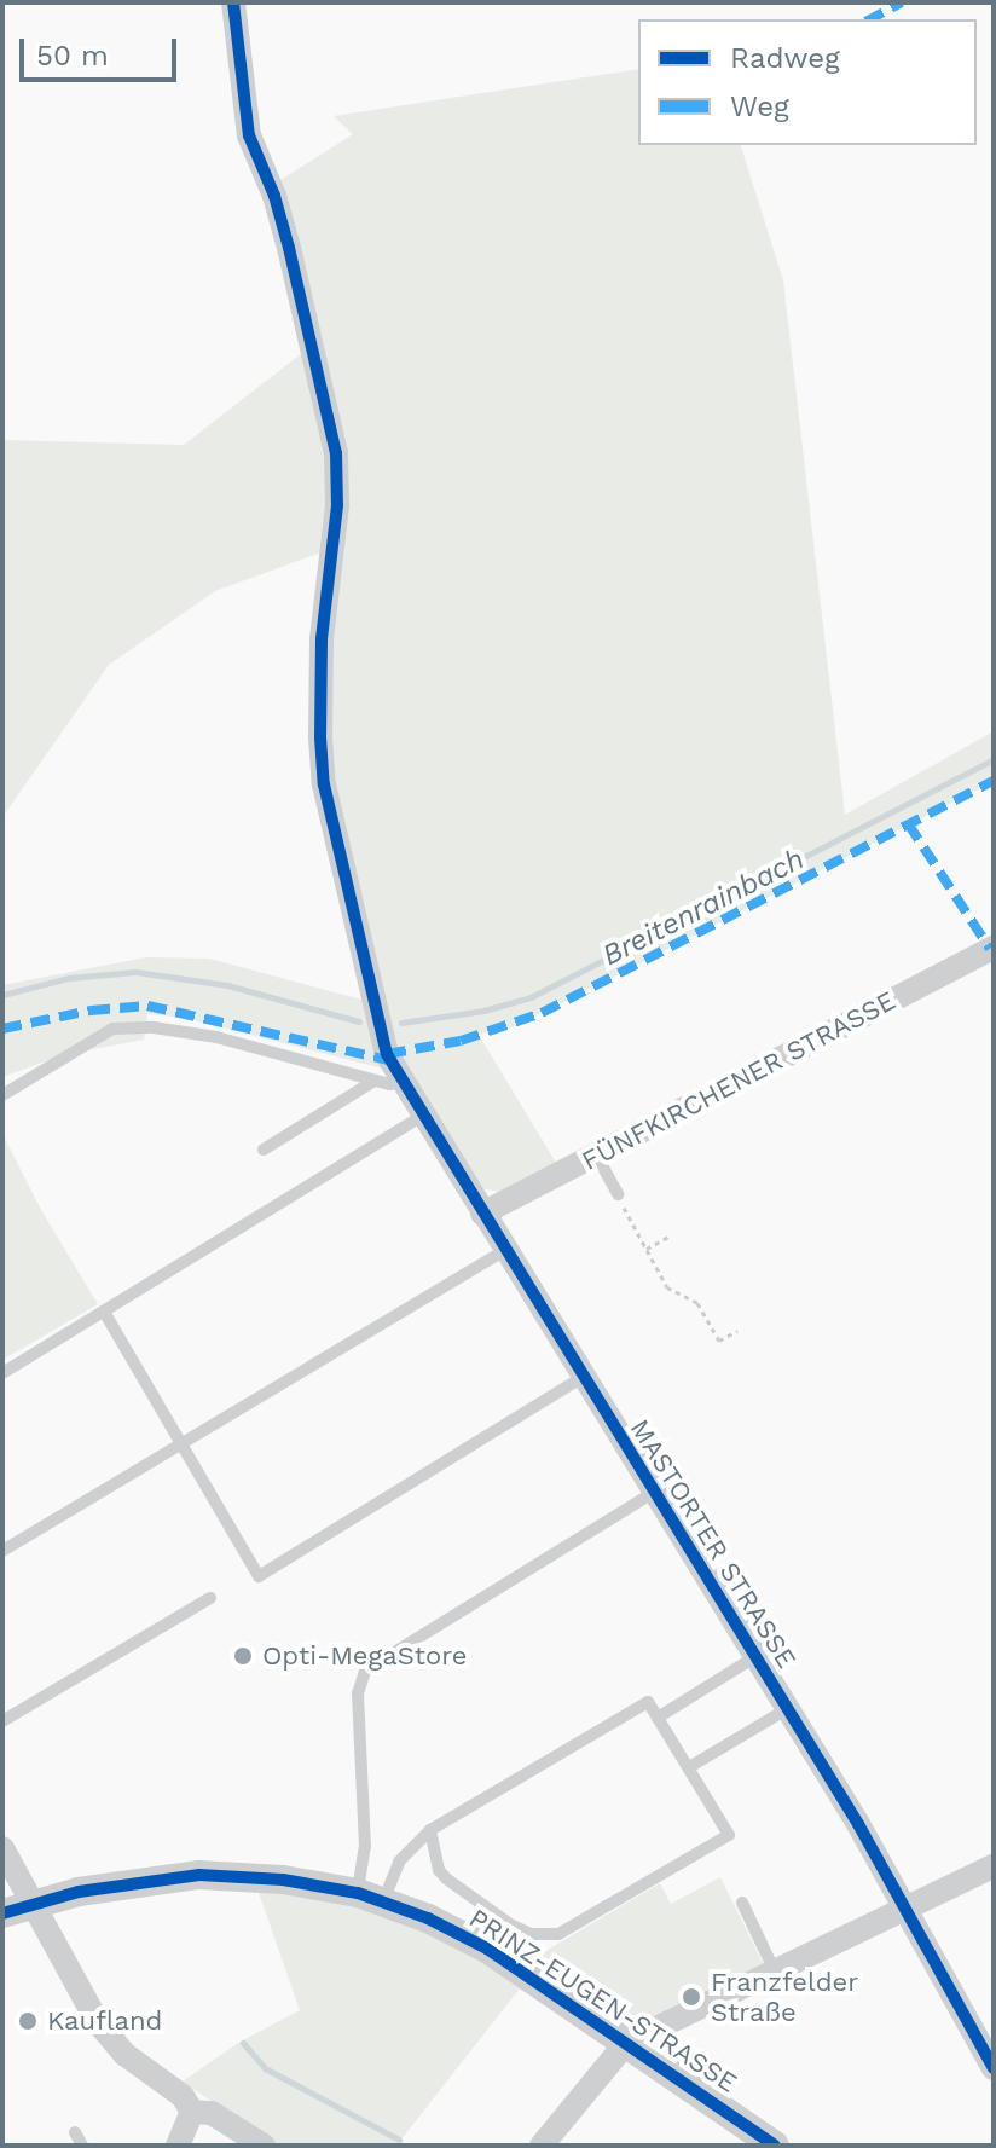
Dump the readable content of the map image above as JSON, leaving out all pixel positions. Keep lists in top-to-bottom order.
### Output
{
  "streets": {
    "street": ["FÜNFKIRCHENER STRASSE", "MASTORTER STRASSE", "PRINZ-EUGEN-STRASSE"]
  },
  "crossings": [
    ["FÜNFKIRCHENER STRASSE", "MASTORTER STRASSE"]
  ],
  "water": ["Breitenrainbach"],
  "places": ["Opti-MegaStore", "Franzfelder Straße", "Kaufland"],
  "legend": ["Radweg", "Weg"],
  "scale_bar": "50 m"
}
